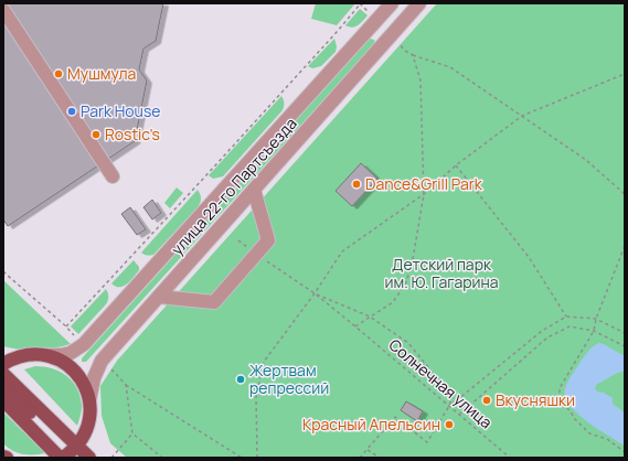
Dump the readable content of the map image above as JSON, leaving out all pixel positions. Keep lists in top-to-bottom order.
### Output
{
  "streets": {
    "street": ["улица 22-го Партсъезда"],
    "path": ["Солнечная улица"]
  },
  "parks": ["Детский парк им. Ю. Гагарина"],
  "places": [
    "Мушмула",
    "Park House",
    "Rostic's",
    "Dance&Grill Park",
    "Жертвам репрессий",
    "Вкусняшки",
    "Красный Апельсин"
  ]
}
